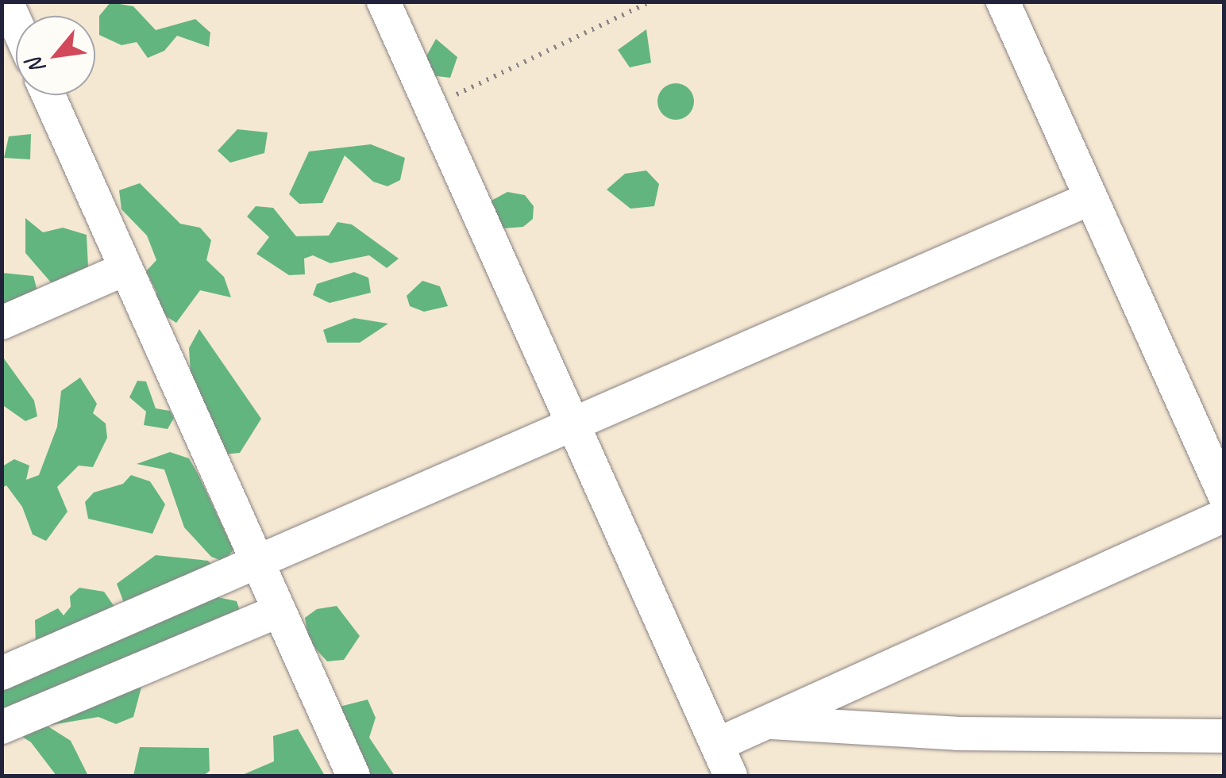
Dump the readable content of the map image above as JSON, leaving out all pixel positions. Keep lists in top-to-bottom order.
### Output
{
  "north": "bottom left"
}
